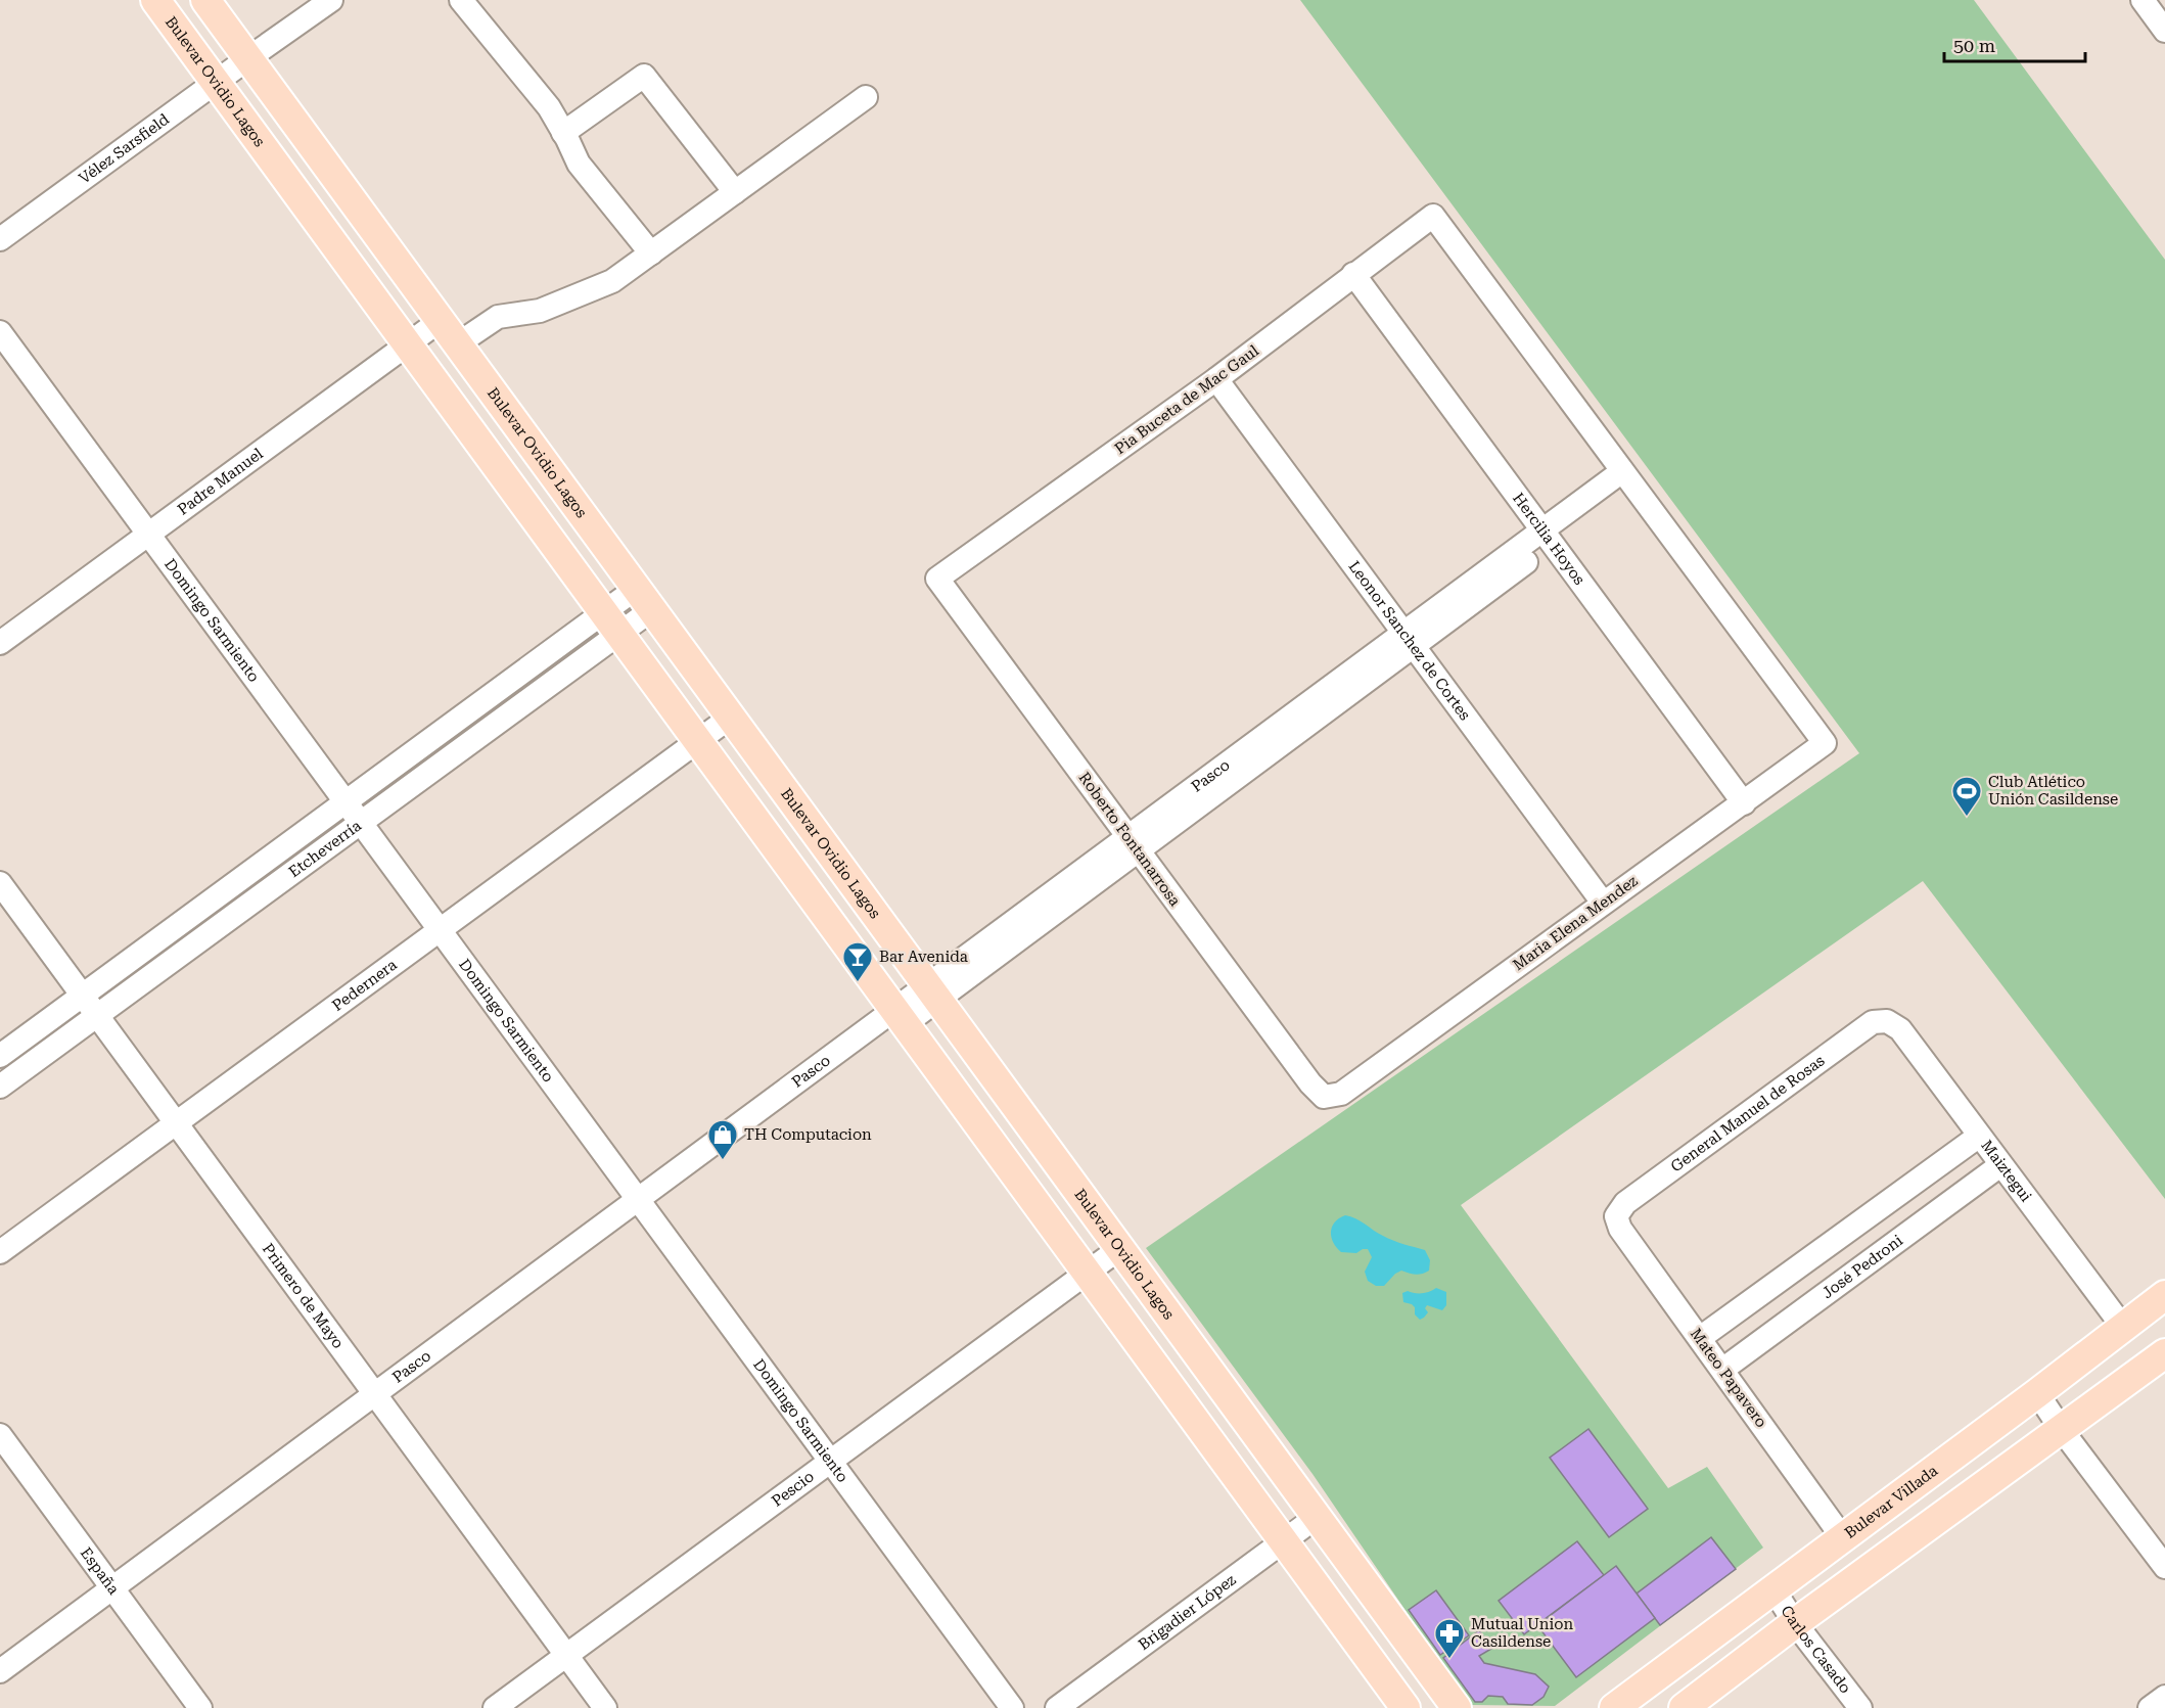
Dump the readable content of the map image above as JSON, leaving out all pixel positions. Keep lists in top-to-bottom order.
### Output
{
  "streets": {
    "main road": ["Bulevar Ovidio Lagos", "Bulevar Villada"],
    "street": [
      "Vélez Sarsfield",
      "Pia Buceta de Mac Gaul",
      "Padre Manuel",
      "Hercilia Hoyos",
      "Domingo Sarmiento",
      "Leonor Sanchez de Cortes",
      "Pasco",
      "Roberto Fontanarrosa",
      "Etcheverría",
      "Maria Elena Mendez",
      "Pedernera",
      "General Manuel de Rosas",
      "Maiztegui",
      "José Pedroni",
      "Primero de Mayo",
      "Mateo Papavero",
      "Pescio",
      "España",
      "Brigadier López",
      "Carlos Casado"
    ]
  },
  "crossings": [
    ["Bulevar Ovidio Lagos", "Vélez Sarsfield"],
    ["Bulevar Ovidio Lagos", "Padre Manuel"],
    ["Bulevar Ovidio Lagos", "Pasco"],
    ["Bulevar Ovidio Lagos", "Etcheverría"],
    ["Bulevar Ovidio Lagos", "Pedernera"],
    ["Bulevar Ovidio Lagos", "Pescio"],
    ["Bulevar Ovidio Lagos", "Brigadier López"],
    ["Pia Buceta de Mac Gaul", "Hercilia Hoyos"],
    ["Pia Buceta de Mac Gaul", "Leonor Sanchez de Cortes"],
    ["Pia Buceta de Mac Gaul", "Pasco"],
    ["Pia Buceta de Mac Gaul", "Roberto Fontanarrosa"],
    ["Pia Buceta de Mac Gaul", "Maria Elena Mendez"],
    ["Padre Manuel", "Domingo Sarmiento"],
    ["Hercilia Hoyos", "Pasco"],
    ["Hercilia Hoyos", "Maria Elena Mendez"],
    ["Domingo Sarmiento", "Pasco"],
    ["Domingo Sarmiento", "Etcheverría"],
    ["Domingo Sarmiento", "Pedernera"],
    ["Domingo Sarmiento", "Pescio"],
    ["Leonor Sanchez de Cortes", "Pasco"],
    ["Leonor Sanchez de Cortes", "Maria Elena Mendez"],
    ["Pasco", "Roberto Fontanarrosa"],
    ["Pasco", "Maria Elena Mendez"],
    ["Pasco", "Primero de Mayo"],
    ["Pasco", "España"],
    ["Roberto Fontanarrosa", "Maria Elena Mendez"],
    ["Etcheverría", "Primero de Mayo"],
    ["Pedernera", "Primero de Mayo"],
    ["General Manuel de Rosas", "Maiztegui"],
    ["General Manuel de Rosas", "Mateo Papavero"],
    ["Maiztegui", "José Pedroni"],
    ["Maiztegui", "Bulevar Villada"],
    ["José Pedroni", "Mateo Papavero"],
    ["Primero de Mayo", "Pescio"],
    ["Mateo Papavero", "Bulevar Villada"],
    ["Bulevar Villada", "Carlos Casado"]
  ],
  "places": {
    "sports": ["Club Atlético Unión Casildense"],
    "bar": ["Bar Avenida"],
    "shop": ["TH Computacion"],
    "pharmacy": ["Mutual Union Casildense"]
  },
  "scale_bar": "50 m"
}
